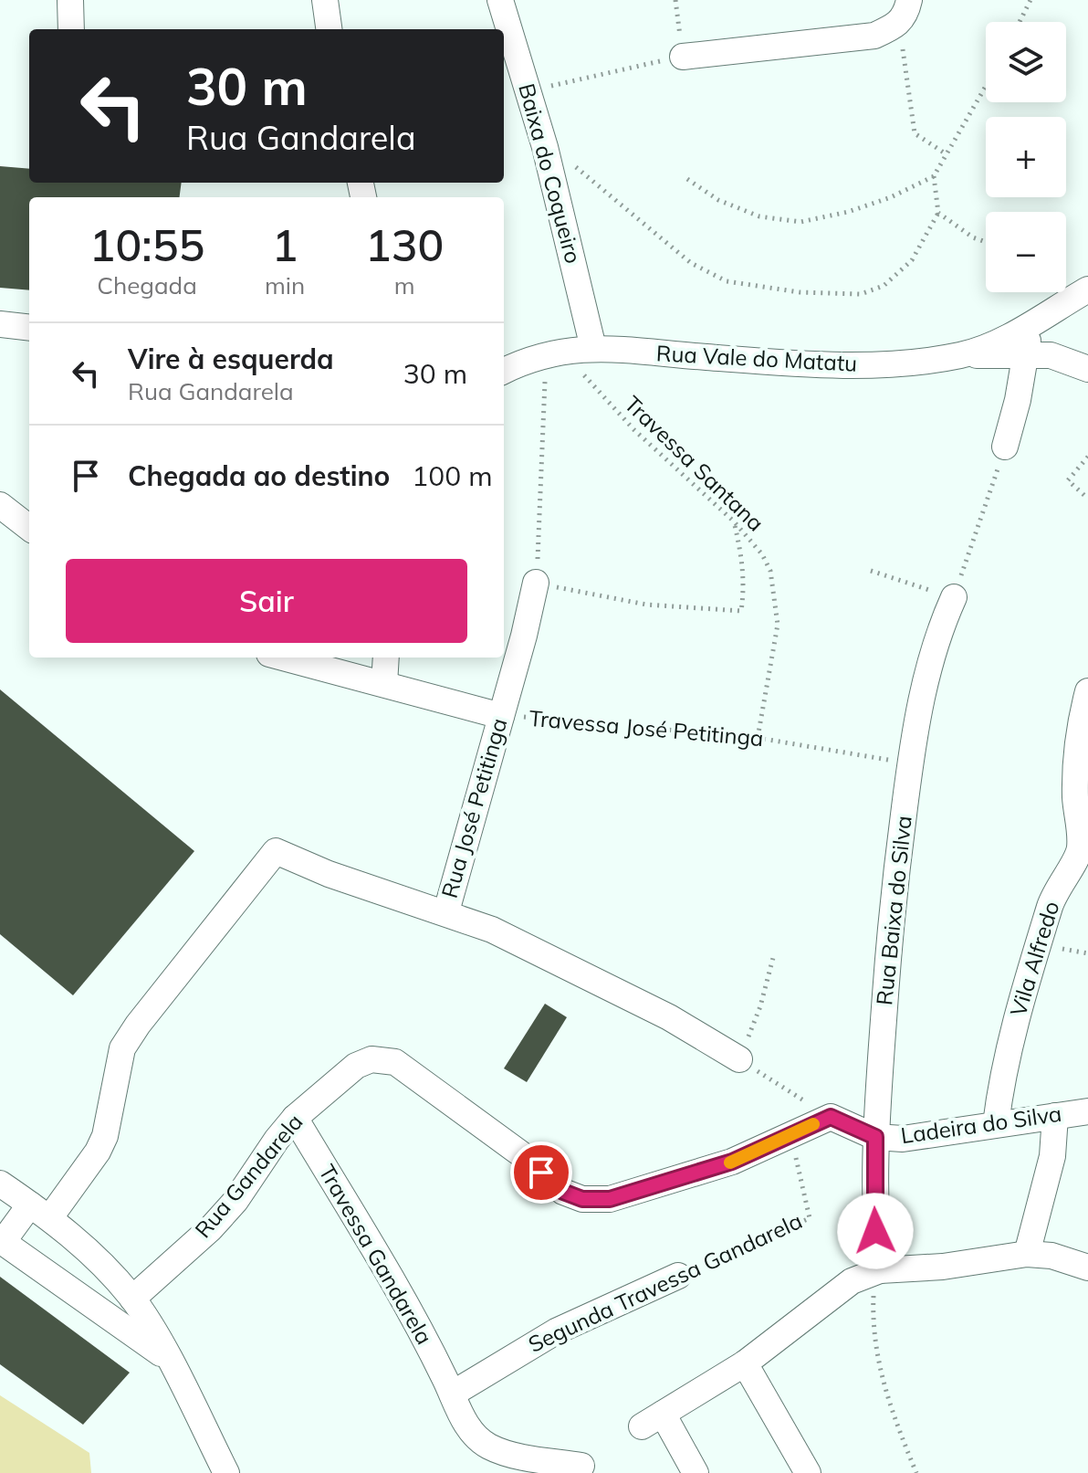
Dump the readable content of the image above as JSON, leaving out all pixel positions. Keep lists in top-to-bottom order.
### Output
{
  "streets": {
    "street": [
      "Baixa do Coqueiro",
      "Rua Vale do Matatu",
      "Travessa José Petitinga",
      "Rua José Petitinga",
      "Rua Baixa do Silva",
      "Vila Alfredo",
      "Ladeira do Silva",
      "Rua Gandarela",
      "Travessa Gandarela",
      "Segunda Travessa Gandarela"
    ],
    "path": ["Travessa Santana"]
  },
  "crossings": [
    ["Baixa do Coqueiro", "Rua Vale do Matatu"],
    ["Baixa do Coqueiro", "Travessa Santana"],
    ["Rua Vale do Matatu", "Travessa Santana"],
    ["Travessa Santana", "Travessa José Petitinga"],
    ["Travessa José Petitinga", "Rua José Petitinga"],
    ["Travessa José Petitinga", "Rua Baixa do Silva"],
    ["Rua Baixa do Silva", "Ladeira do Silva"],
    ["Vila Alfredo", "Ladeira do Silva"],
    ["Rua Gandarela", "Travessa Gandarela"],
    ["Rua Gandarela", "Segunda Travessa Gandarela"],
    ["Travessa Gandarela", "Segunda Travessa Gandarela"]
  ],
  "page": {
    "map_buttons": ["+", "−"],
    "turn": ["30 m", "Rua Gandarela"],
    "eta": [
      "10:55",
      "Chegada",
      "1",
      "min",
      "130",
      "m"
    ],
    "list": [
      {
        "name": "Vire à esquerda",
        "note": "Rua Gandarela",
        "value": "30 m"
      },
      {
        "name": "Chegada ao destino",
        "value": "100 m"
      }
    ],
    "buttons": "Sair"
  }
}
